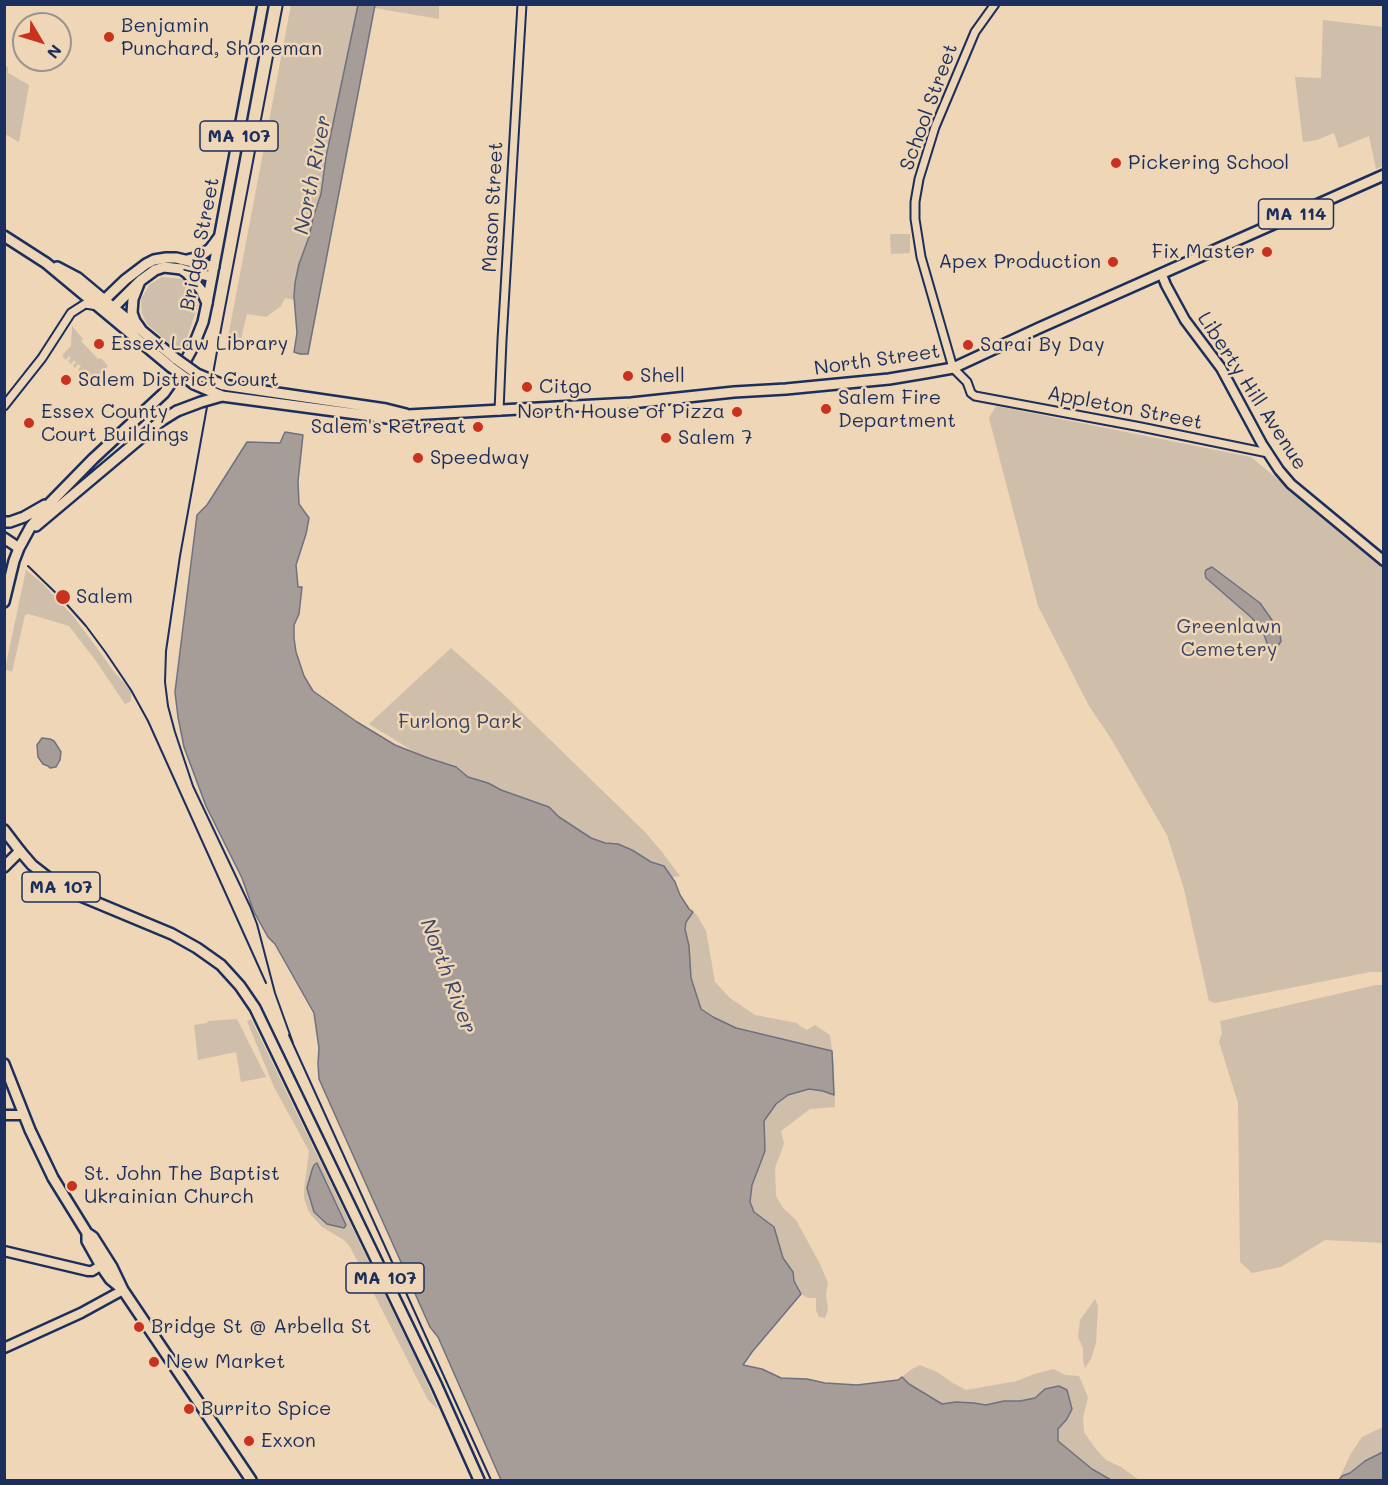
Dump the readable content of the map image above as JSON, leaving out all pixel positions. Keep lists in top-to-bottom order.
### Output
{
  "streets": {
    "main road": [
      "MA 107",
      "MA 114",
      "Bridge Street",
      "North Street",
      "Liberty Hill Avenue"
    ],
    "street": ["School Street", "Mason Street", "Appleton Street"]
  },
  "crossings": [
    ["School Street", "North Street"],
    ["School Street", "Appleton Street"],
    ["Mason Street", "North Street"],
    ["North Street", "Liberty Hill Avenue"],
    ["North Street", "Appleton Street"],
    ["Liberty Hill Avenue", "Appleton Street"]
  ],
  "water": ["North River"],
  "parks": ["Greenlawn Cemetery", "Furlong Park"],
  "places": [
    "Benjamin Punchard, Shoreman",
    "Pickering School",
    "Fix Master",
    "Apex Production",
    "Essex Law Library",
    "Sarai By Day",
    "Shell",
    "Salem District Court",
    "Citgo",
    "Salem Fire Department",
    "North House of Pizza",
    "Essex County Court Buildings",
    "Salem's Retreat",
    "Salem 7",
    "Speedway",
    "Salem",
    "St. John The Baptist Ukrainian Church",
    "Bridge St @ Arbella St",
    "New Market",
    "Burrito Spice",
    "Exxon"
  ],
  "north": "bottom right"
}
